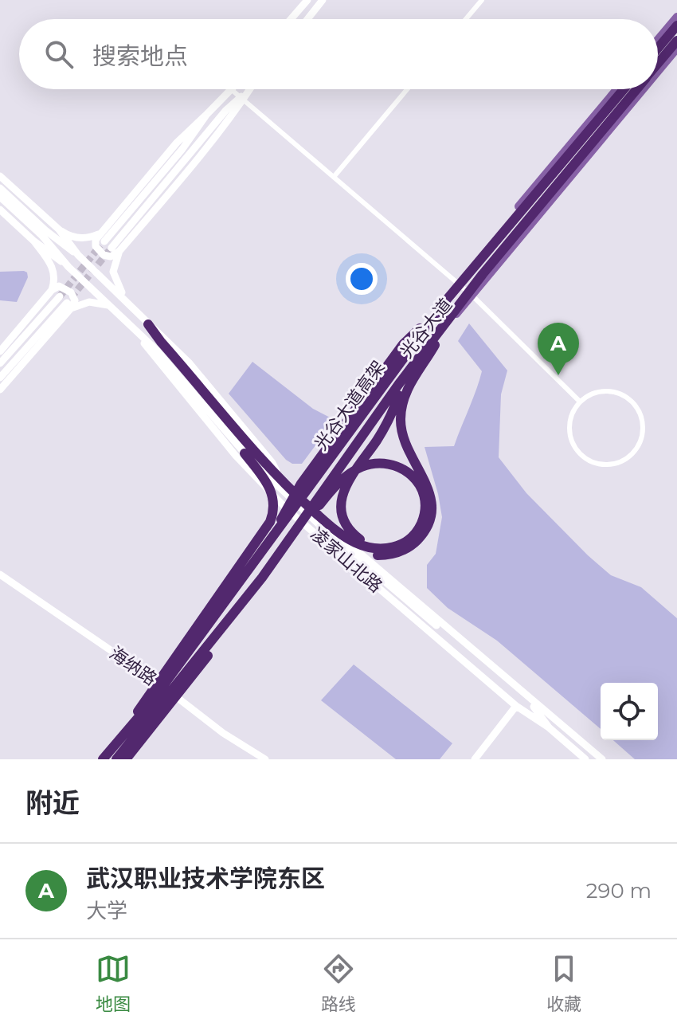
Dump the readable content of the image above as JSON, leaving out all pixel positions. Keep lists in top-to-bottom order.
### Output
{
  "streets": {
    "highway": ["光谷大道高架"],
    "main road": ["光谷大道", "凌家山北路", "海纳路"]
  },
  "crossings": [
    ["光谷大道", "光谷大道高架"],
    ["光谷大道", "凌家山北路"],
    ["光谷大道", "海纳路"]
  ],
  "page": {
    "search": "搜索地点",
    "pins": "A",
    "heading": "附近",
    "list": [
      {
        "mark": "A",
        "name": "武汉职业技术学院东区",
        "note": "大学",
        "value": "290 m"
      }
    ],
    "nav": ["地图", "路线", "收藏"]
  }
}
